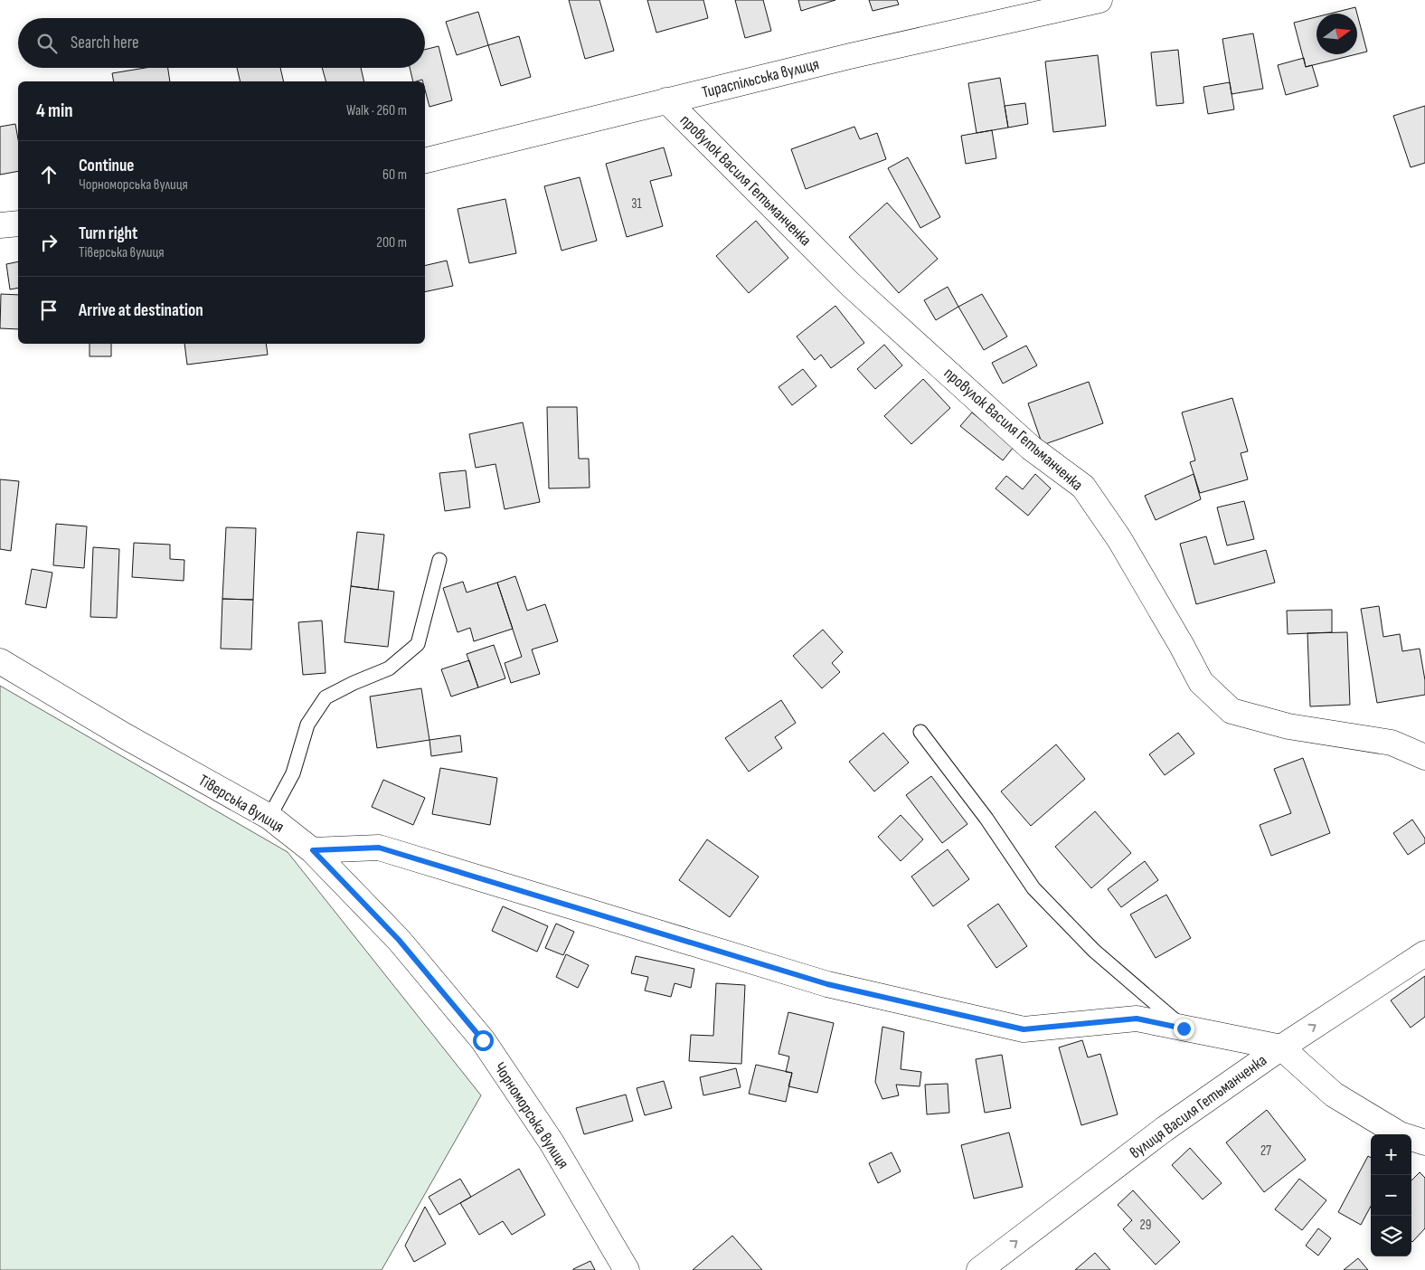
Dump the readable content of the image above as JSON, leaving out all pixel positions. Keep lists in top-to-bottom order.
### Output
{
  "streets": {
    "street": [
      "Тираспільська вулиця",
      "провулок Василя Гетьманченка",
      "Тіверська вулиця",
      "вулиця Василя Гетьманченка",
      "Чорноморська вулиця"
    ]
  },
  "crossings": [
    ["Тираспільська вулиця", "провулок Василя Гетьманченка"],
    ["Тіверська вулиця", "Чорноморська вулиця"]
  ],
  "one_way": ["вулиця Василя Гетьманченка"],
  "house_numbers": ["31", "27", "29"],
  "north": "right",
  "page": {
    "search": "Search here",
    "heading": ["4 min", "Walk · 260 m"],
    "list": [
      ["Continue", "Чорноморська вулиця", "60 m"],
      ["Turn right", "Тіверська вулиця", "200 m"],
      "Arrive at destination"
    ],
    "map_buttons": ["+", "−"]
  }
}
